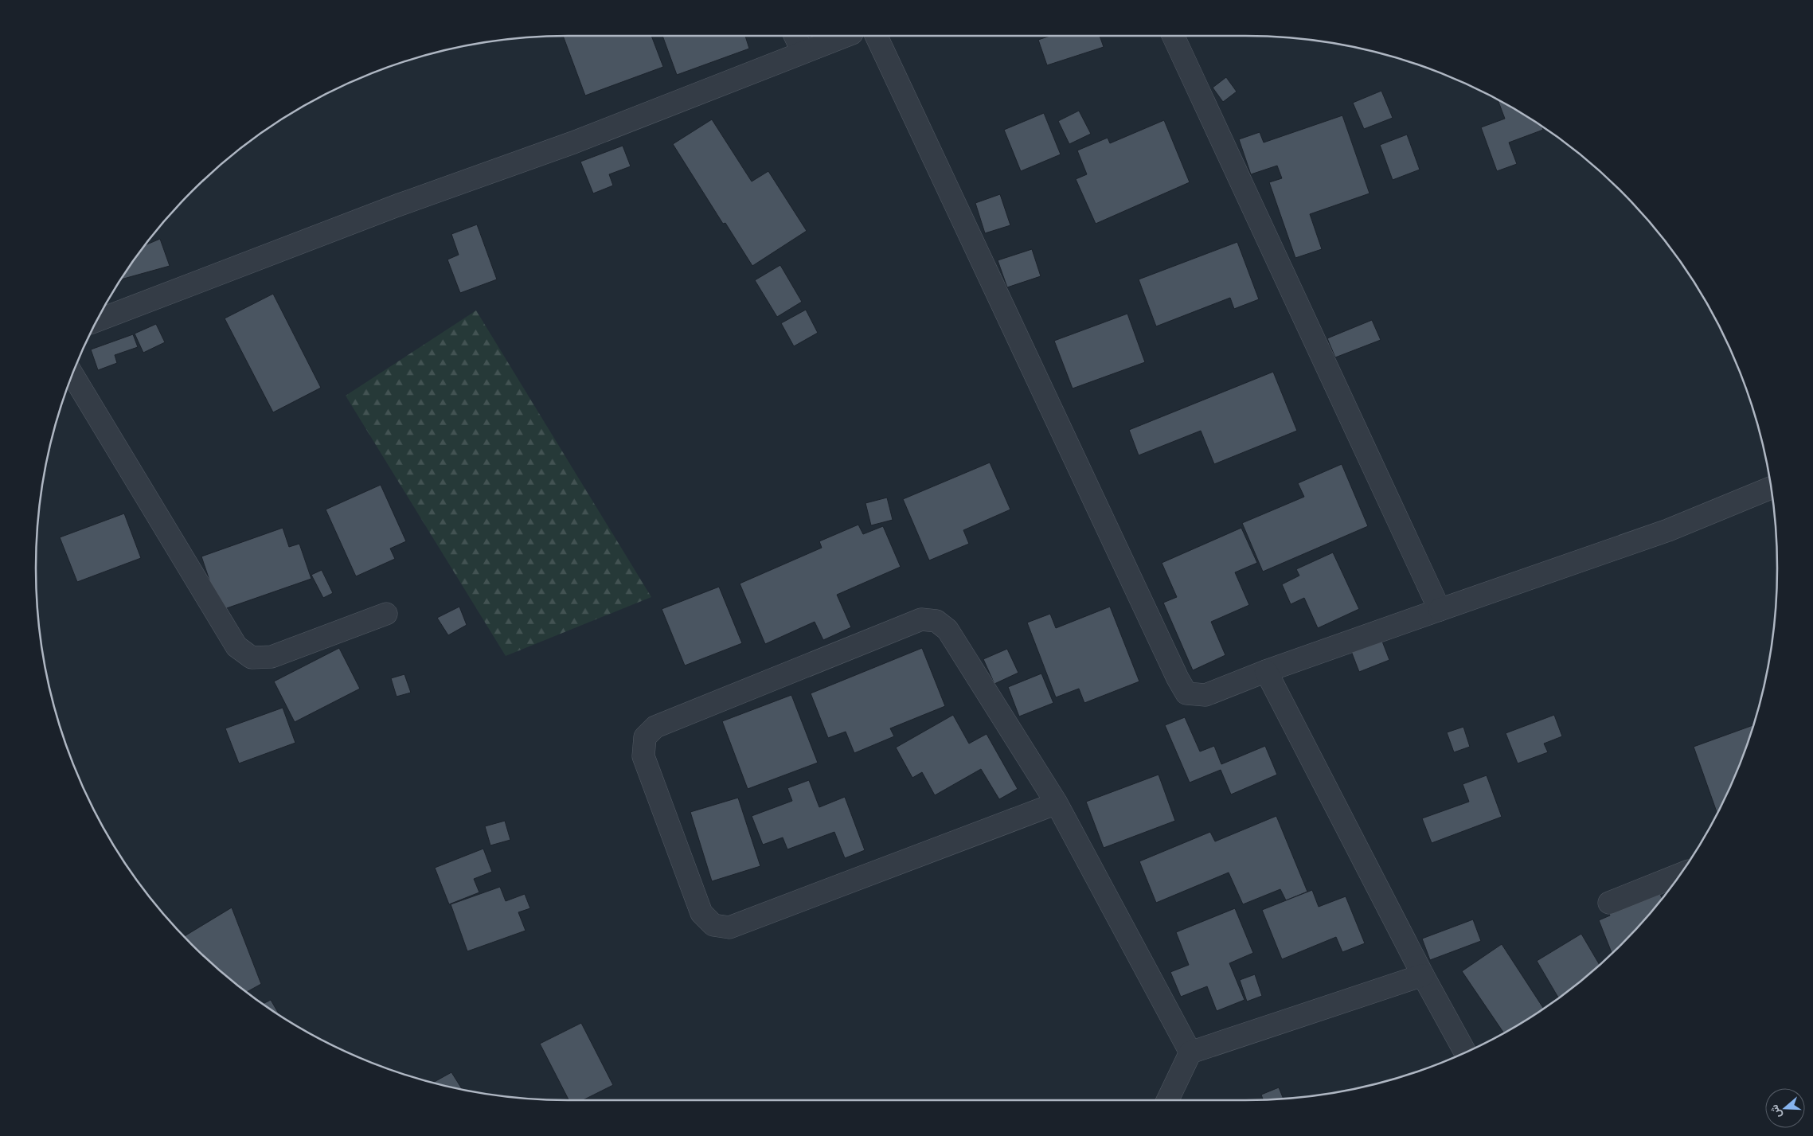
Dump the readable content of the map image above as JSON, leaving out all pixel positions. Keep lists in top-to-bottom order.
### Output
{
  "north": "left"
}
